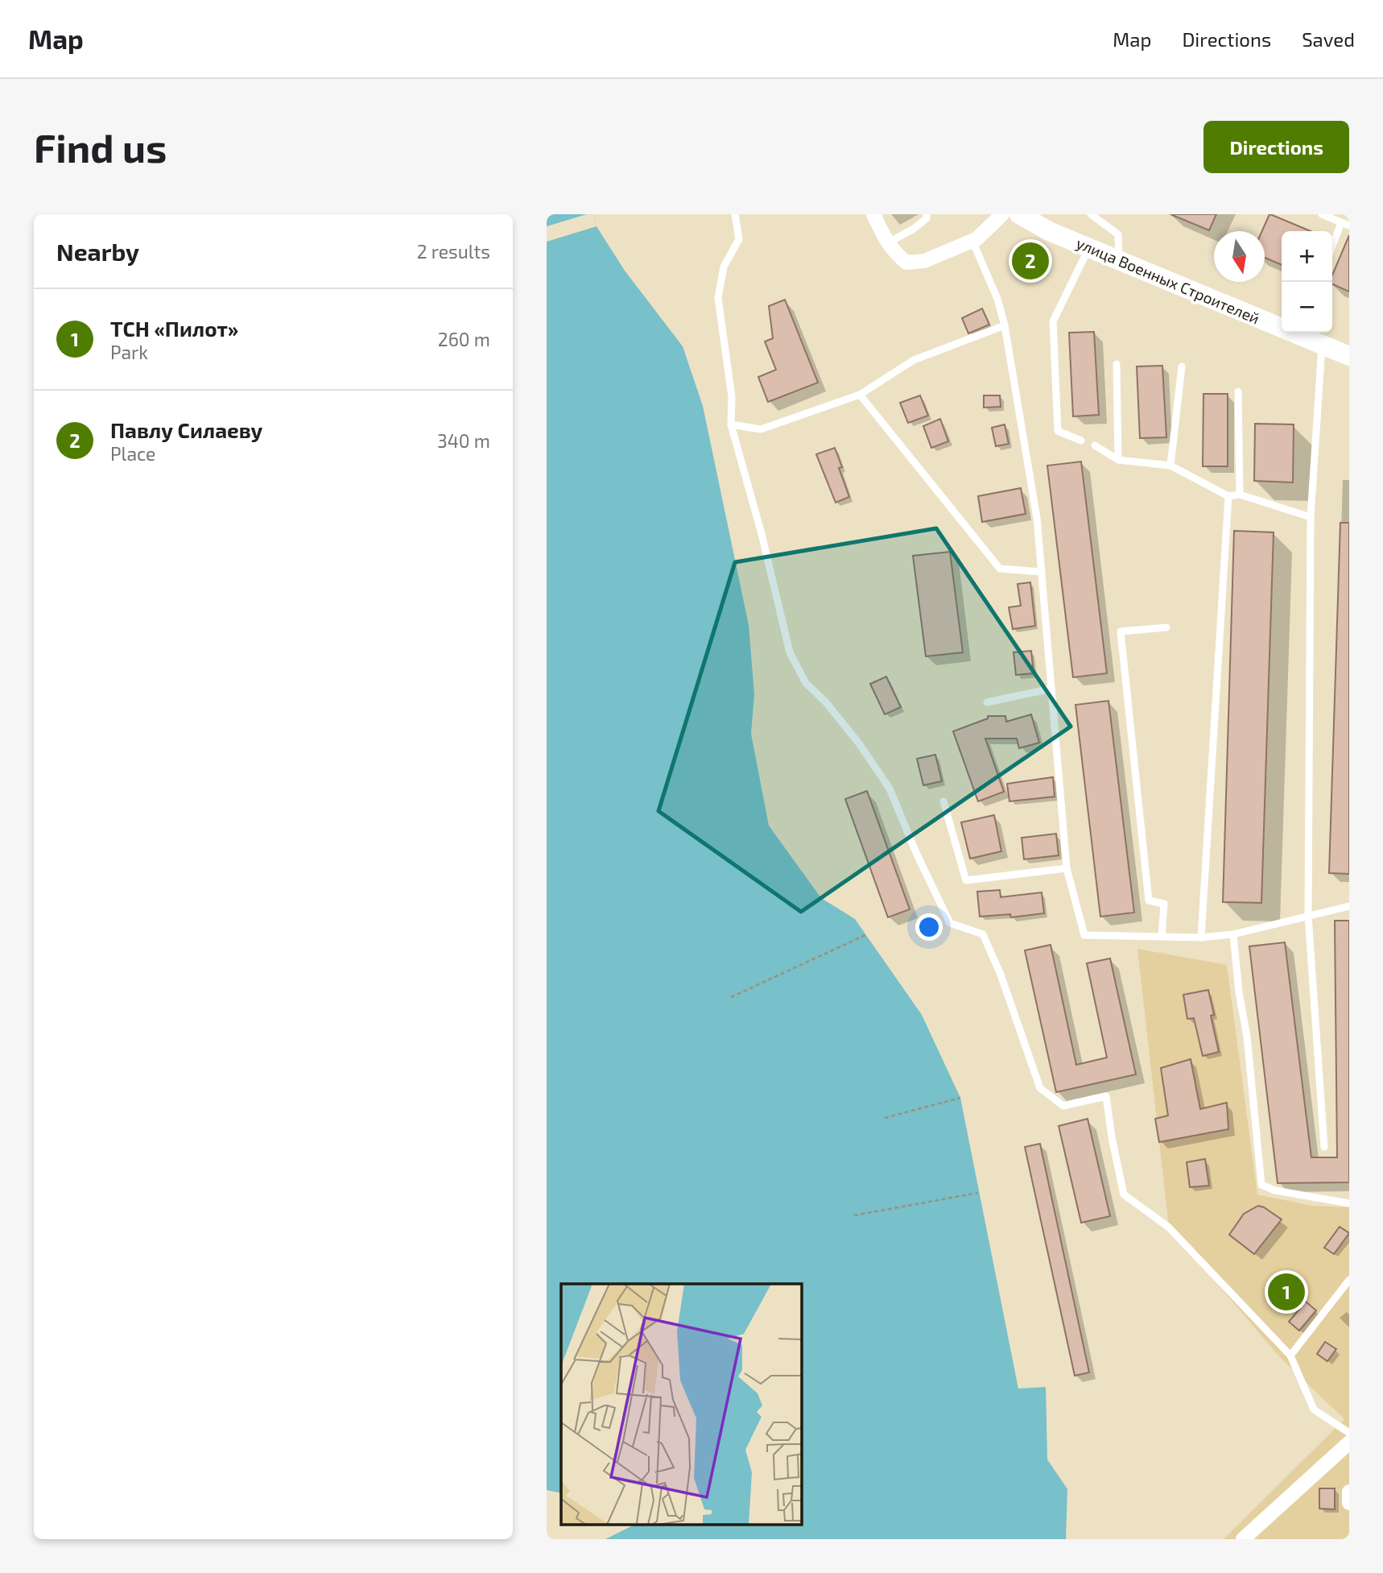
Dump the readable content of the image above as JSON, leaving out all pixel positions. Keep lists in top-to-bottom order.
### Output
{
  "streets": {
    "main road": ["улица Военных Строителей"]
  },
  "north": "bottom",
  "page": {
    "header": "Map",
    "nav": ["Map", "Directions", "Saved"],
    "buttons": "Directions",
    "title": "Find us",
    "heading": ["Nearby", "2 results"],
    "map_buttons": ["+", "−"],
    "pins": ["2", "1"],
    "list": [
      {
        "mark": "1",
        "name": "ТСН «Пилот»",
        "note": "Park",
        "value": "260 m"
      },
      {
        "mark": "2",
        "name": "Павлу Силаеву",
        "note": "Place",
        "value": "340 m"
      }
    ]
  }
}
